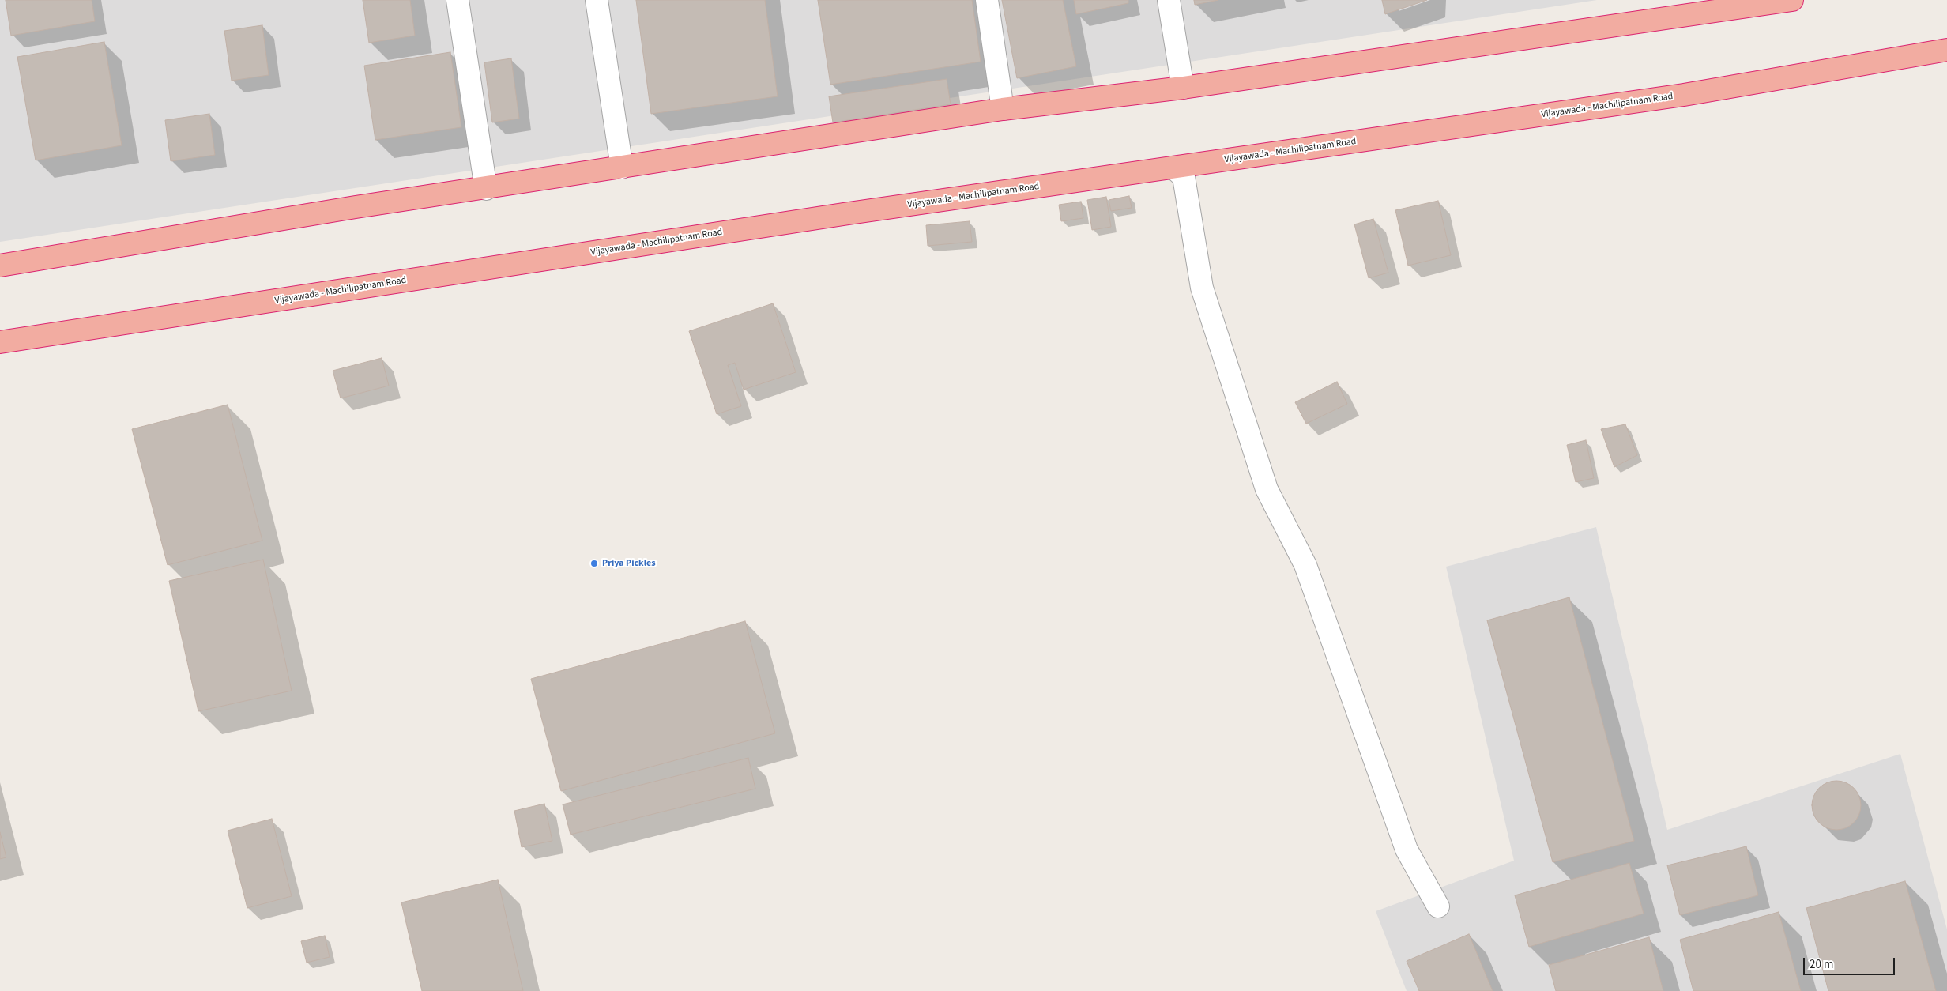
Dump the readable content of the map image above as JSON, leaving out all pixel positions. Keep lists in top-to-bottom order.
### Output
{
  "streets": {
    "highway": ["Vijayawada - Machilipatnam Road"]
  },
  "places": ["Priya Pickles"],
  "scale_bar": "20 m"
}
